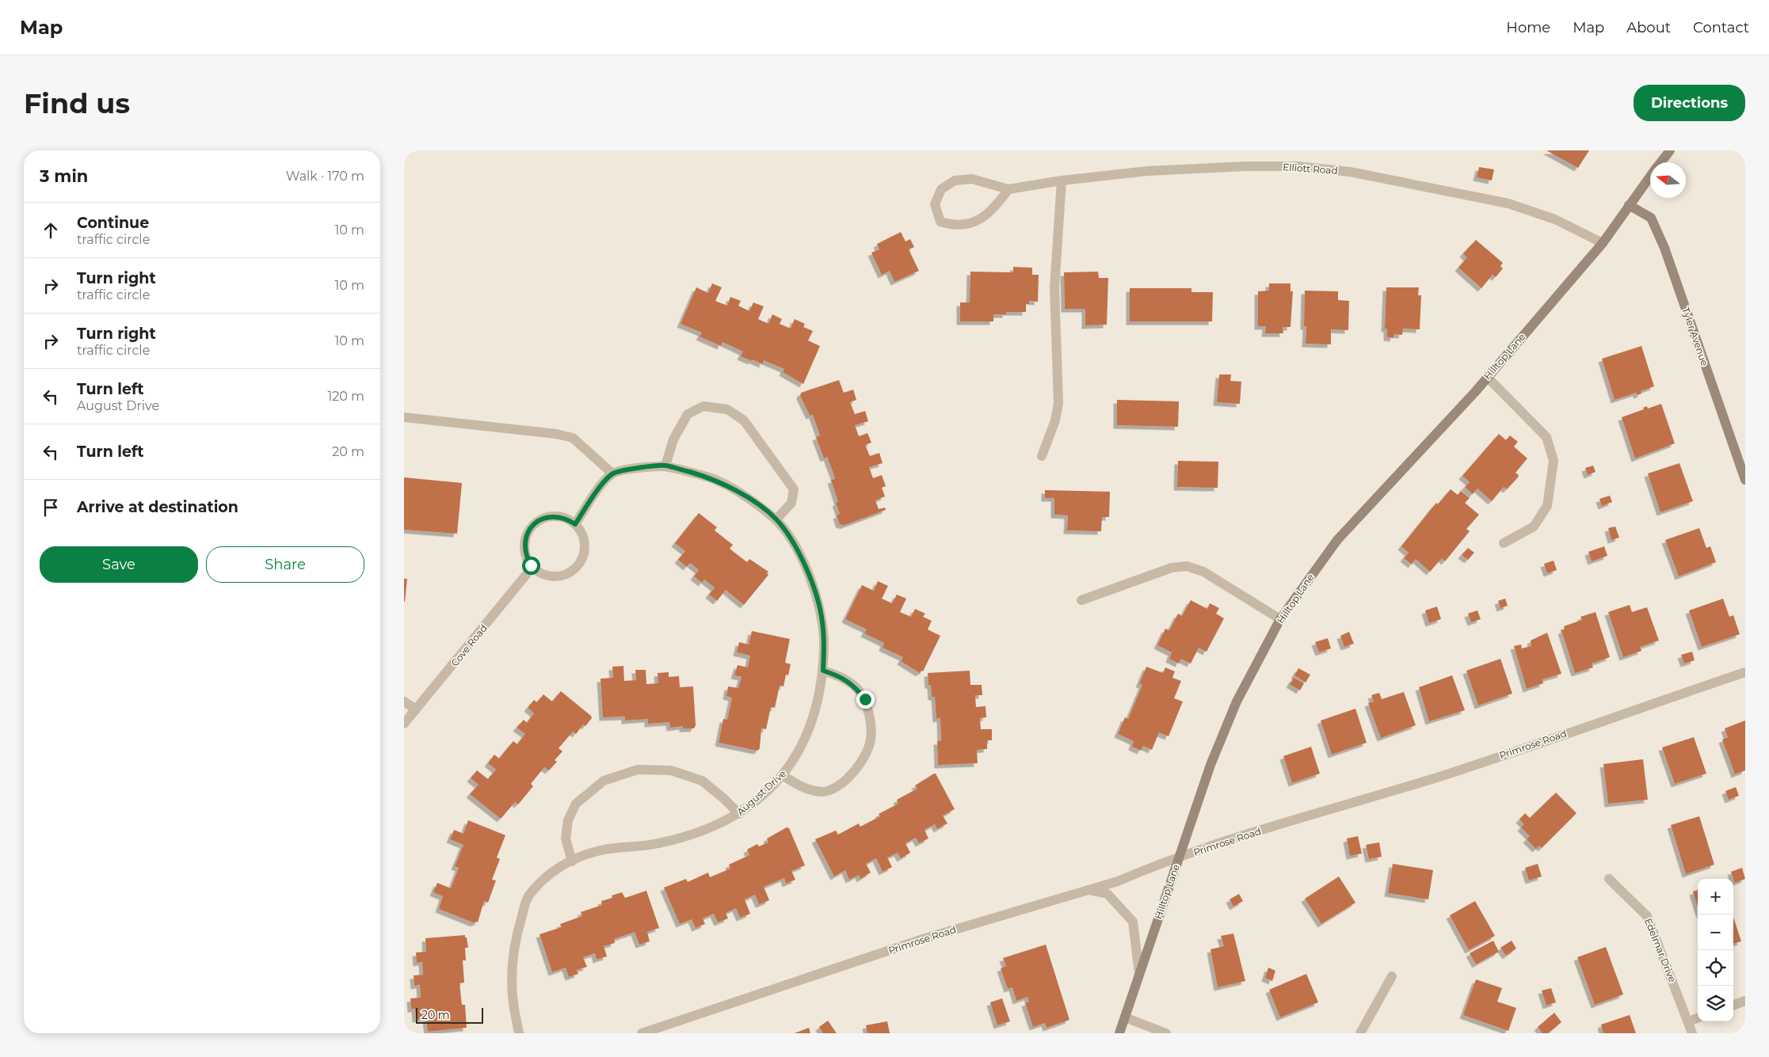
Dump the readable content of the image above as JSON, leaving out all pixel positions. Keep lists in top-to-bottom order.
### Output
{
  "streets": {
    "street": [
      "Elliott Road",
      "Tyler Avenue",
      "Hilltop Lane",
      "Cove Road",
      "Primrose Road",
      "August Drive",
      "Edelmar Drive"
    ]
  },
  "crossings": [
    ["Elliott Road", "Hilltop Lane"],
    ["Hilltop Lane", "Primrose Road"]
  ],
  "scale_bar": "20 m",
  "north": "left",
  "page": {
    "header": "Map",
    "nav": [
      "Home",
      "Map",
      "About",
      "Contact"
    ],
    "buttons": [
      "Directions",
      ["Save", "Share"]
    ],
    "title": "Find us",
    "heading": ["3 min", "Walk · 170 m"],
    "list": [
      ["Continue", "traffic circle", "10 m"],
      ["Turn right", "traffic circle", "10 m"],
      ["Turn right", "traffic circle", "10 m"],
      ["Turn left", "August Drive", "120 m"],
      ["Turn left", "20 m"],
      "Arrive at destination"
    ],
    "map_buttons": ["+", "−"],
    "scale": "20 m"
  }
}
